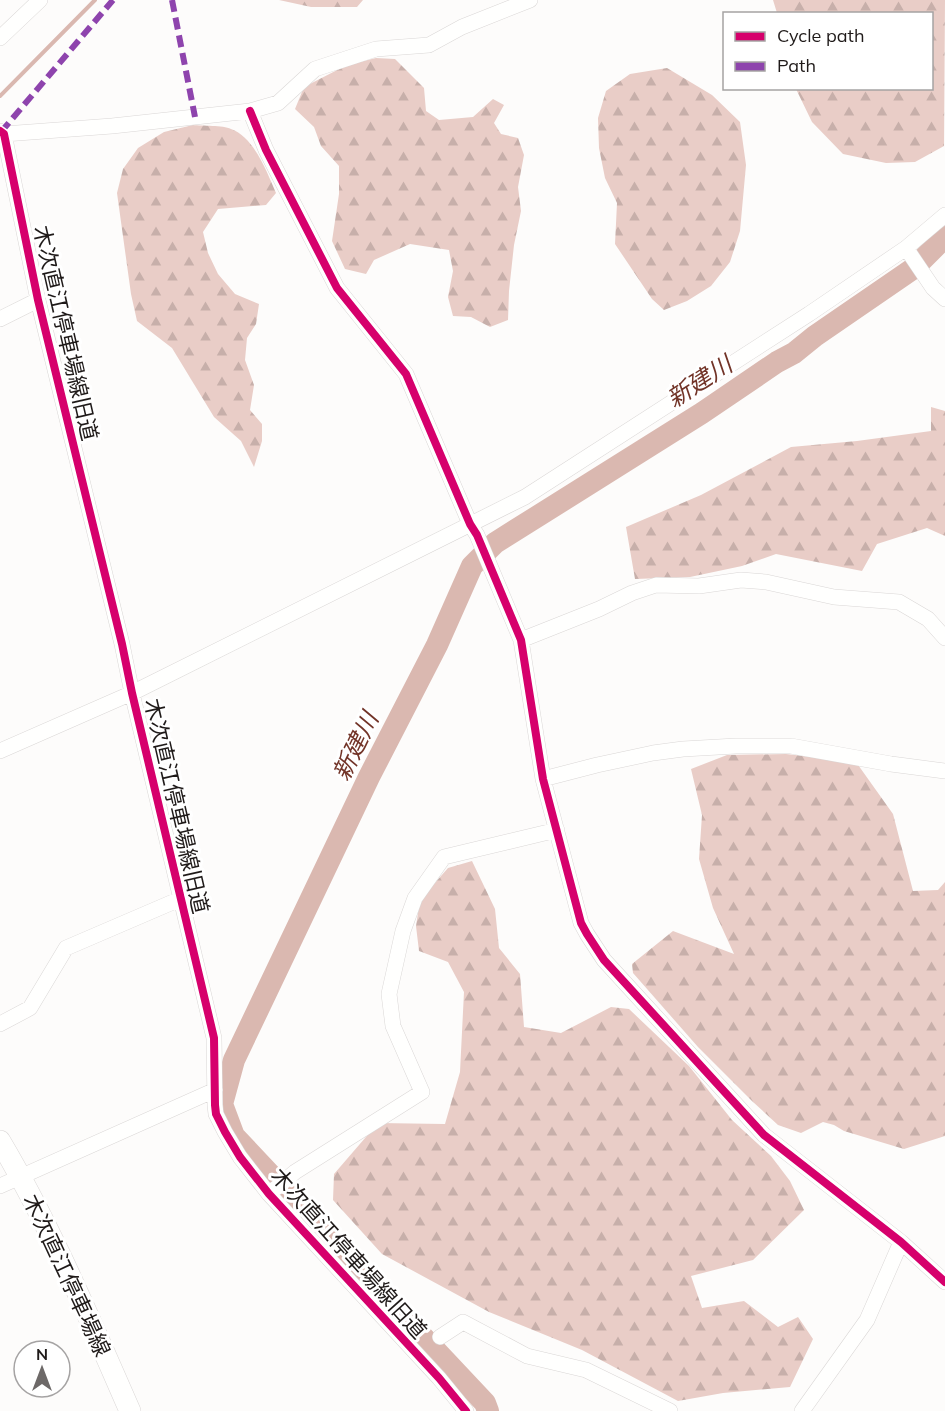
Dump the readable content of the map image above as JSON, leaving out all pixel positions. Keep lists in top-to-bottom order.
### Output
{
  "streets": {
    "main road": ["木次直江停車場線"],
    "street": ["木次直江停車場線旧道"]
  },
  "water": ["新建川"],
  "legend": ["Cycle path", "Path"],
  "north": "top"
}
